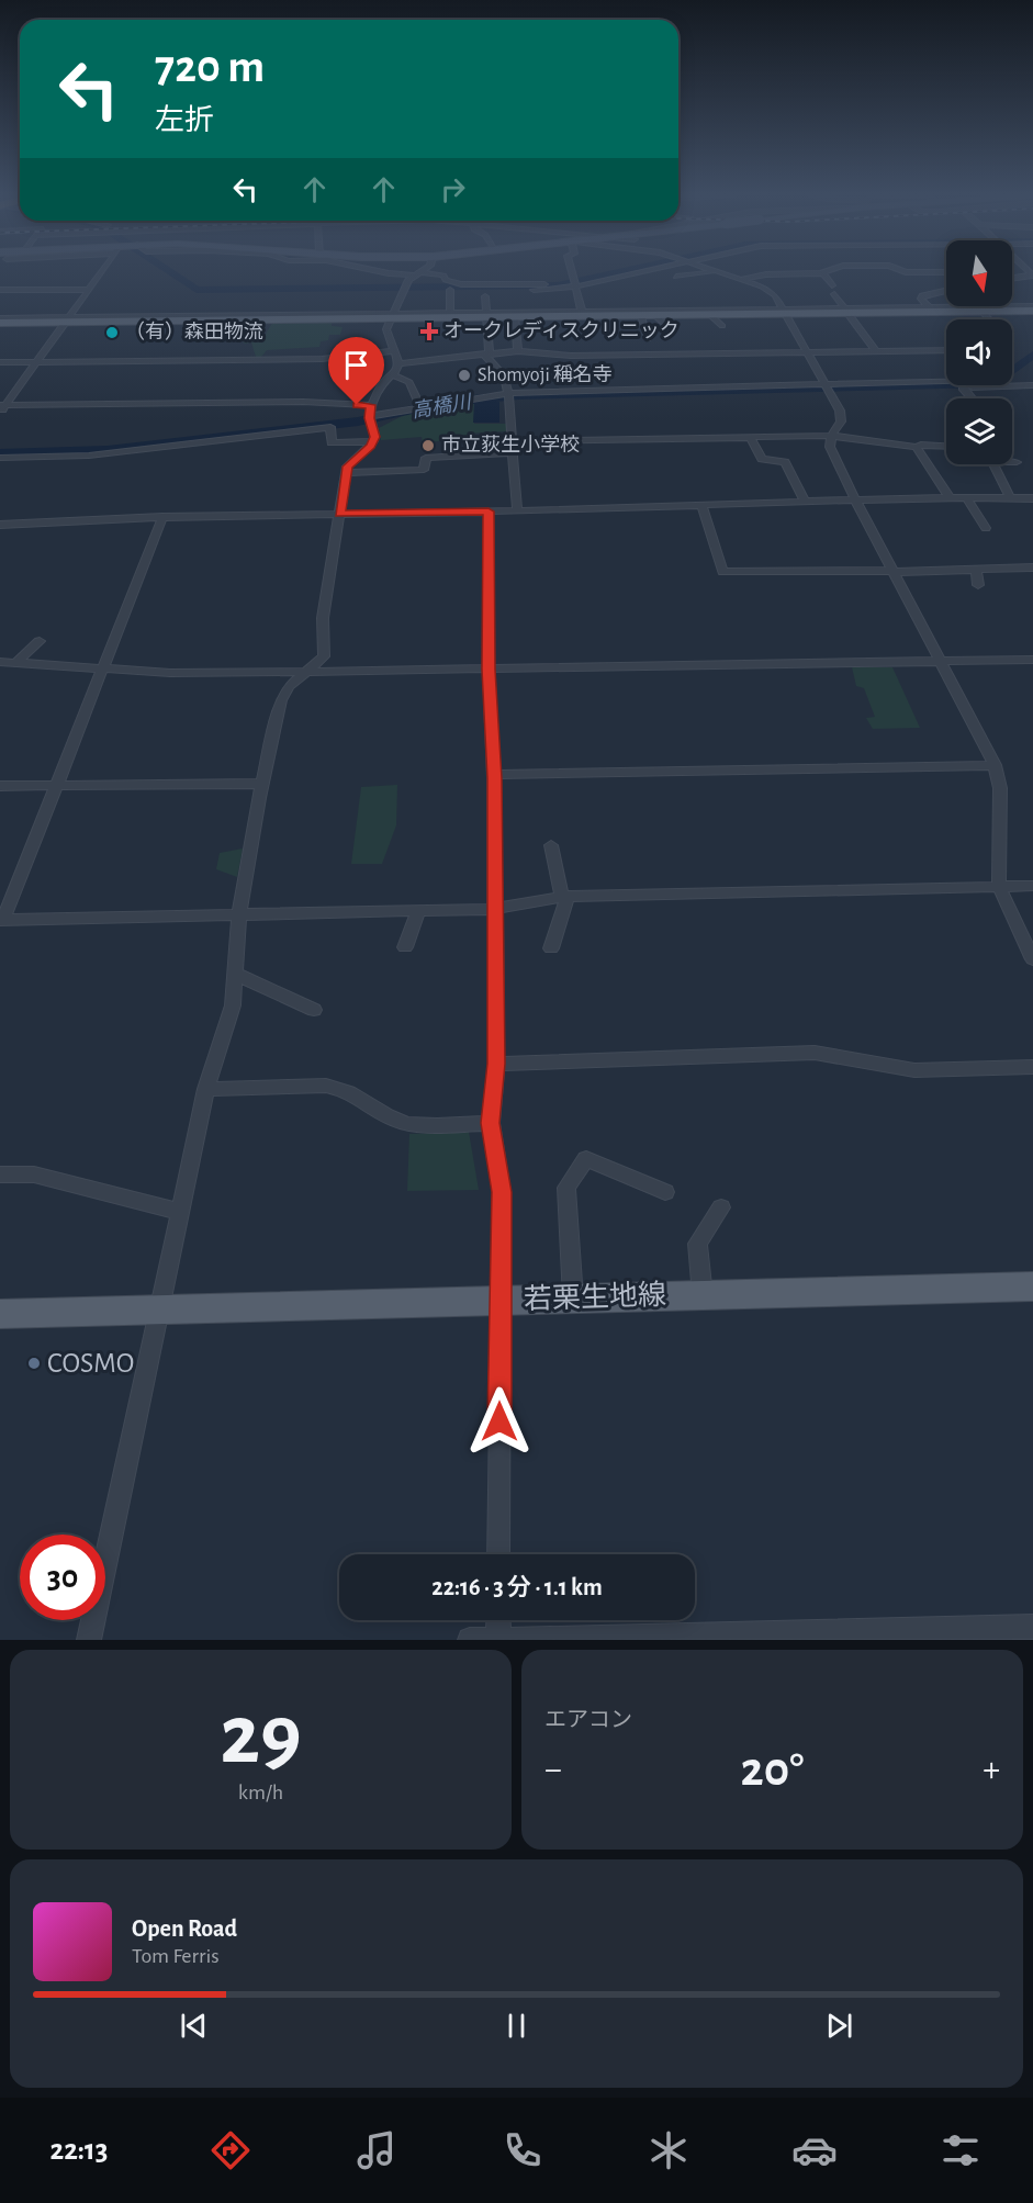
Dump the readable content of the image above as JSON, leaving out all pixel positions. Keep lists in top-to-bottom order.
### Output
{
  "streets": {
    "main road": ["若栗生地線"]
  },
  "water": ["高橋川"],
  "places": {
    "health": ["オークレディスクリニック"],
    "other": [
      "（有）森田物流",
      "Shomyoji 稱名寺",
      "市立荻生小学校",
      "COSMO"
    ]
  },
  "north": "bottom",
  "page": {
    "turn": ["720 m", "左折"],
    "limit": "30",
    "trip": "22:16 · 3 分 · 1.1 km",
    "tile": [
      ["29", "km/h"],
      "エアコン"
    ],
    "heat": ["−", "20°", "+"],
    "song": ["Open Road", "Tom Ferris"],
    "tabs": "22:13"
  }
}
